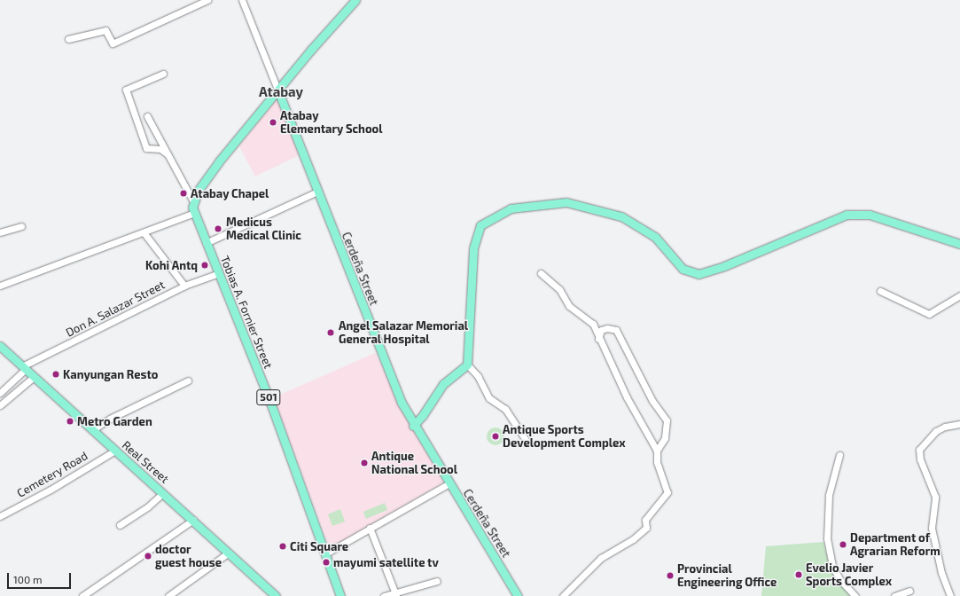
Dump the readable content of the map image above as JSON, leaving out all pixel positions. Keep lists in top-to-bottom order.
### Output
{
  "streets": {
    "main road": [
      "Cerdeña Street",
      "Tobias A. Fornier Street",
      "501",
      "Real Street"
    ],
    "street": ["Don A. Salazar Street", "Cemetery Road"]
  },
  "crossings": [
    ["Don A. Salazar Street", "Tobias A. Fornier Street"],
    ["Don A. Salazar Street", "Real Street"],
    ["Real Street", "Cemetery Road"]
  ],
  "districts": ["Atabay"],
  "places": [
    "Atabay Elementary School",
    "Atabay Chapel",
    "Medicus Medical Clinic",
    "Kohi Antq",
    "Angel Salazar Memorial General Hospital",
    "Kanyungan Resto",
    "Metro Garden",
    "Antique Sports Development Complex",
    "Antique National School",
    "Department of Agrarian Reform",
    "Citi Square",
    "doctor guest house",
    "mayumi satellite tv",
    "Evelio Javier Sports Complex",
    "Provincial Engineering Office"
  ],
  "scale_bar": "100 m"
}
